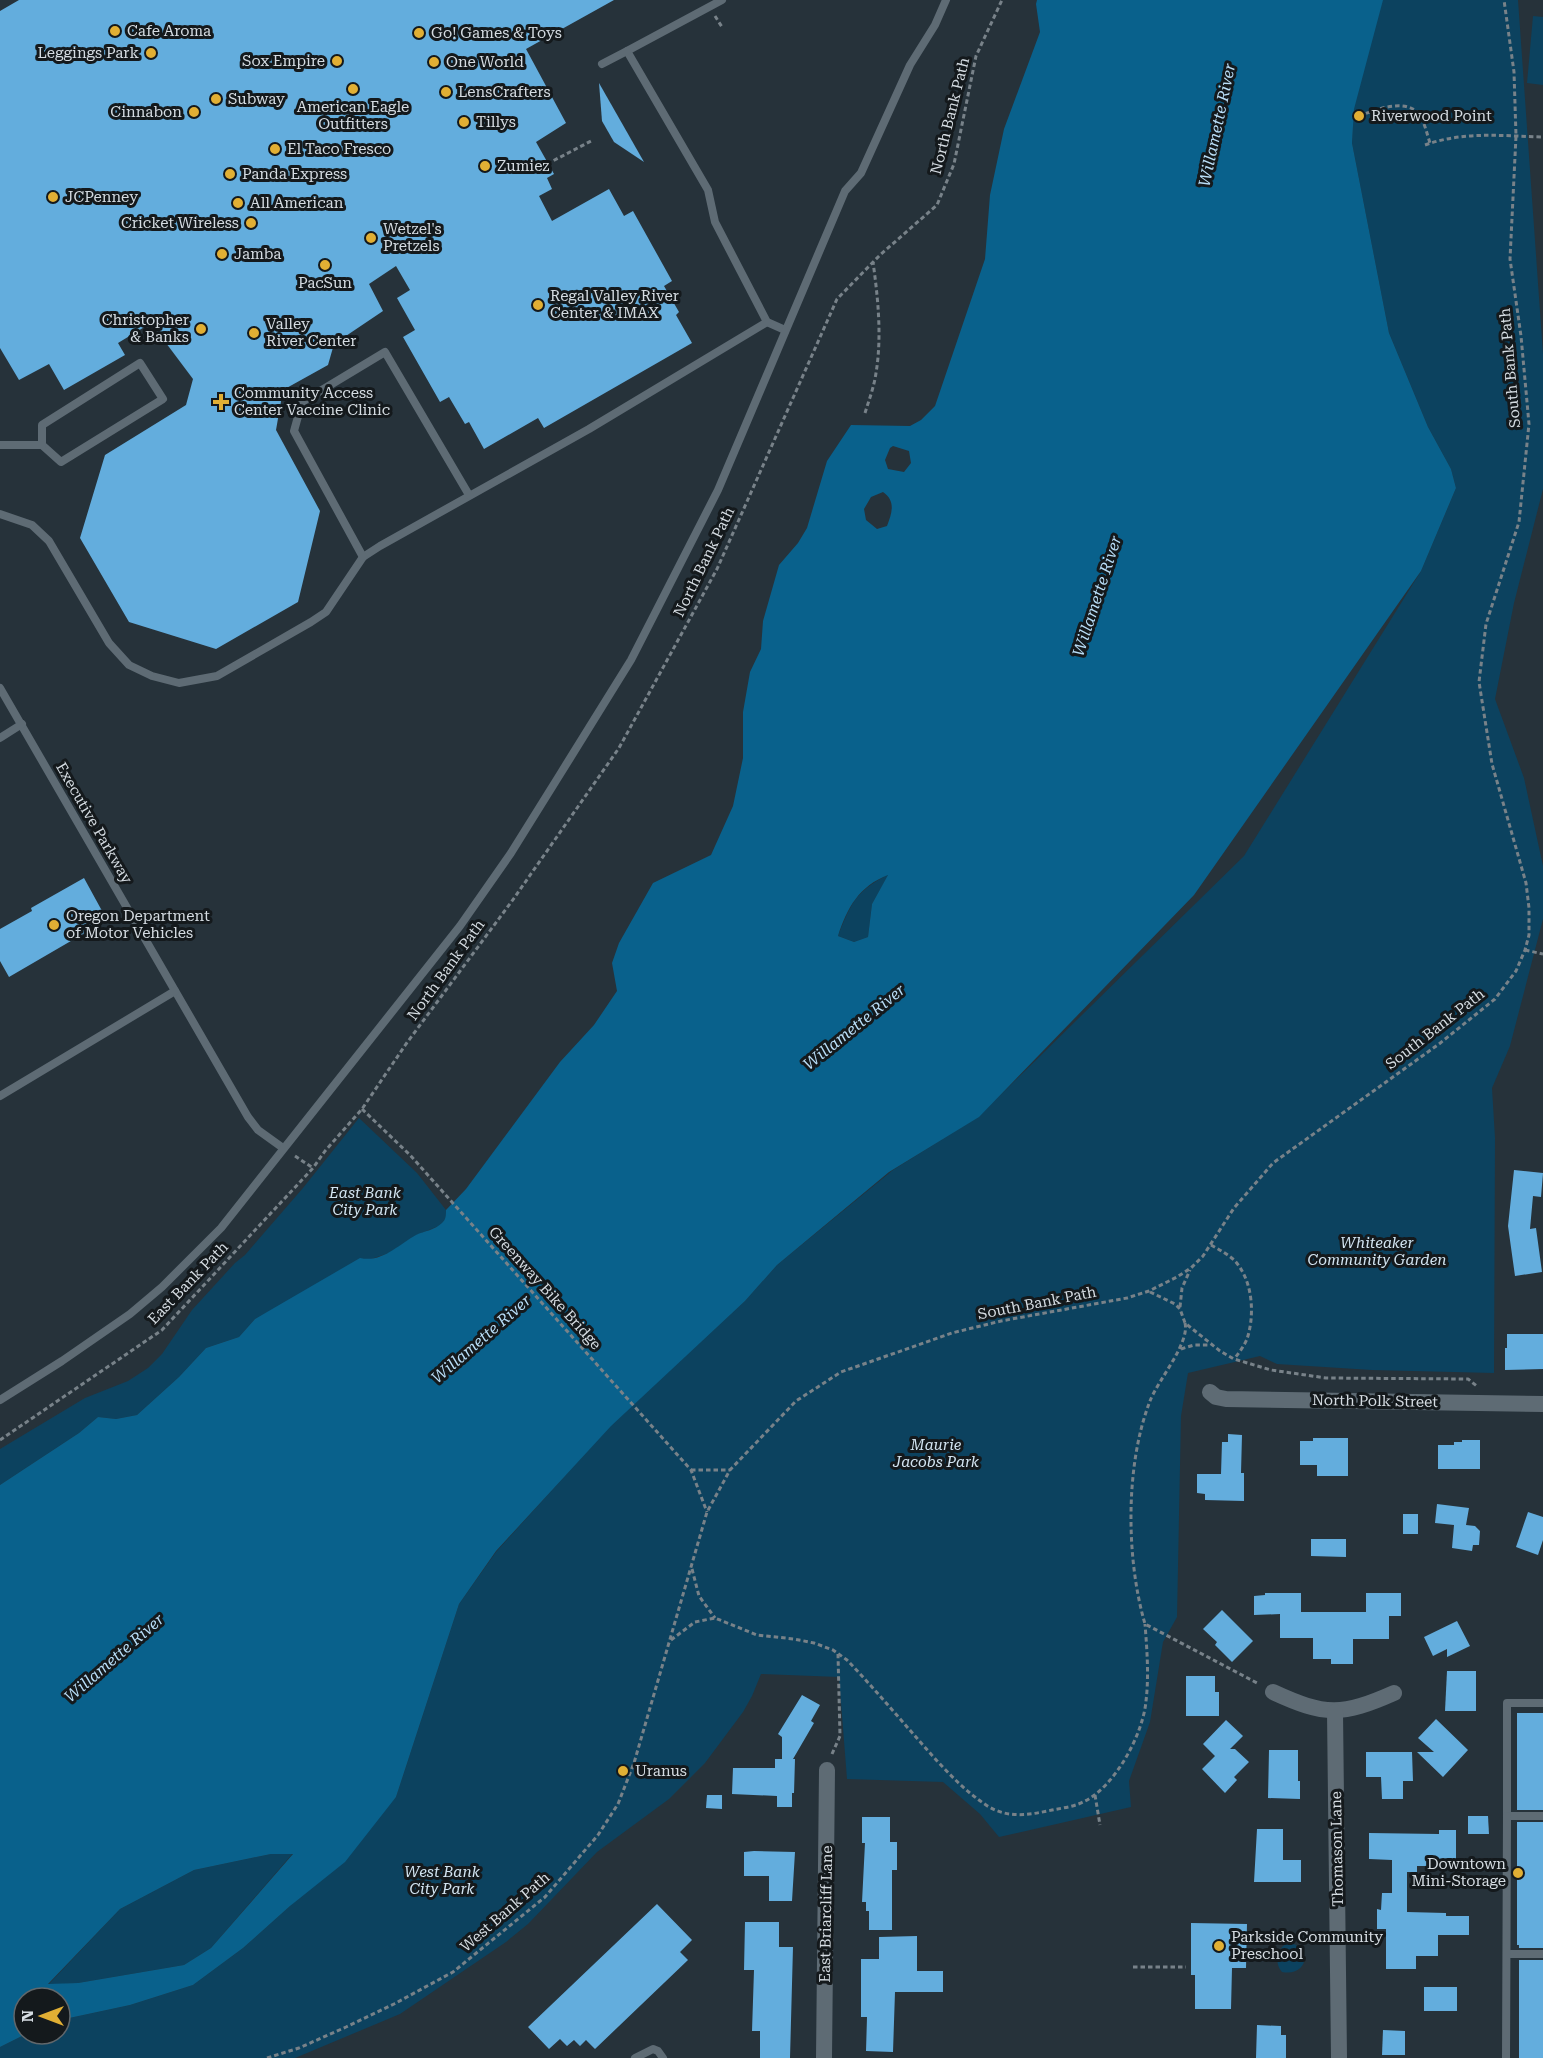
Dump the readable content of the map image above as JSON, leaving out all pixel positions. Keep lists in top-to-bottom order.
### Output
{
  "streets": {
    "street": ["North Polk Street", "Thomason Lane", "East Briarcliff Lane"],
    "lane": ["Executive Parkway"],
    "path": [
      "North Bank Path",
      "South Bank Path",
      "East Bank Path",
      "Greenway Bike Bridge",
      "West Bank Path"
    ]
  },
  "crossings": [
    ["North Bank Path", "East Bank Path"],
    ["North Bank Path", "Greenway Bike Bridge"],
    ["South Bank Path", "West Bank Path"],
    ["East Bank Path", "Greenway Bike Bridge"]
  ],
  "water": ["Willamette River"],
  "parks": [
    "East Bank City Park",
    "Whiteaker Community Garden",
    "Maurie Jacobs Park",
    "West Bank City Park"
  ],
  "places": {
    "other": [
      "Cafe Aroma",
      "Go! Games & Toys",
      "Leggings Park",
      "Sox Empire",
      "One World",
      "American Eagle Outfitters",
      "LensCrafters",
      "Subway",
      "Cinnabon",
      "Riverwood Point",
      "Tillys",
      "El Taco Fresco",
      "Zumiez",
      "Panda Express",
      "JCPenney",
      "All American",
      "Cricket Wireless",
      "Wetzel's Pretzels",
      "Jamba",
      "PacSun",
      "Regal Valley River Center & IMAX",
      "Christopher & Banks",
      "Valley River Center",
      "Oregon Department of Motor Vehicles",
      "Uranus",
      "Downtown Mini-Storage",
      "Parkside Community Preschool"
    ],
    "health": ["Community Access Center Vaccine Clinic"]
  },
  "north": "left"
}
